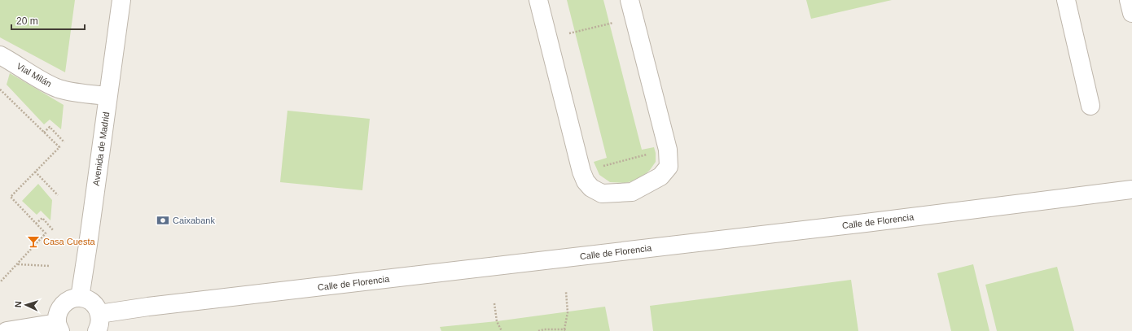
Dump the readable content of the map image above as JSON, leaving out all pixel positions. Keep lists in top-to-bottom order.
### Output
{
  "streets": {
    "street": ["Vial Milán", "Avenida de Madrid", "Calle de Florencia"]
  },
  "crossings": [
    ["Vial Milán", "Avenida de Madrid"]
  ],
  "places": {
    "bank": ["Caixabank"],
    "bar": ["Casa Cuesta"]
  },
  "scale_bar": "20 m",
  "north": "left"
}
